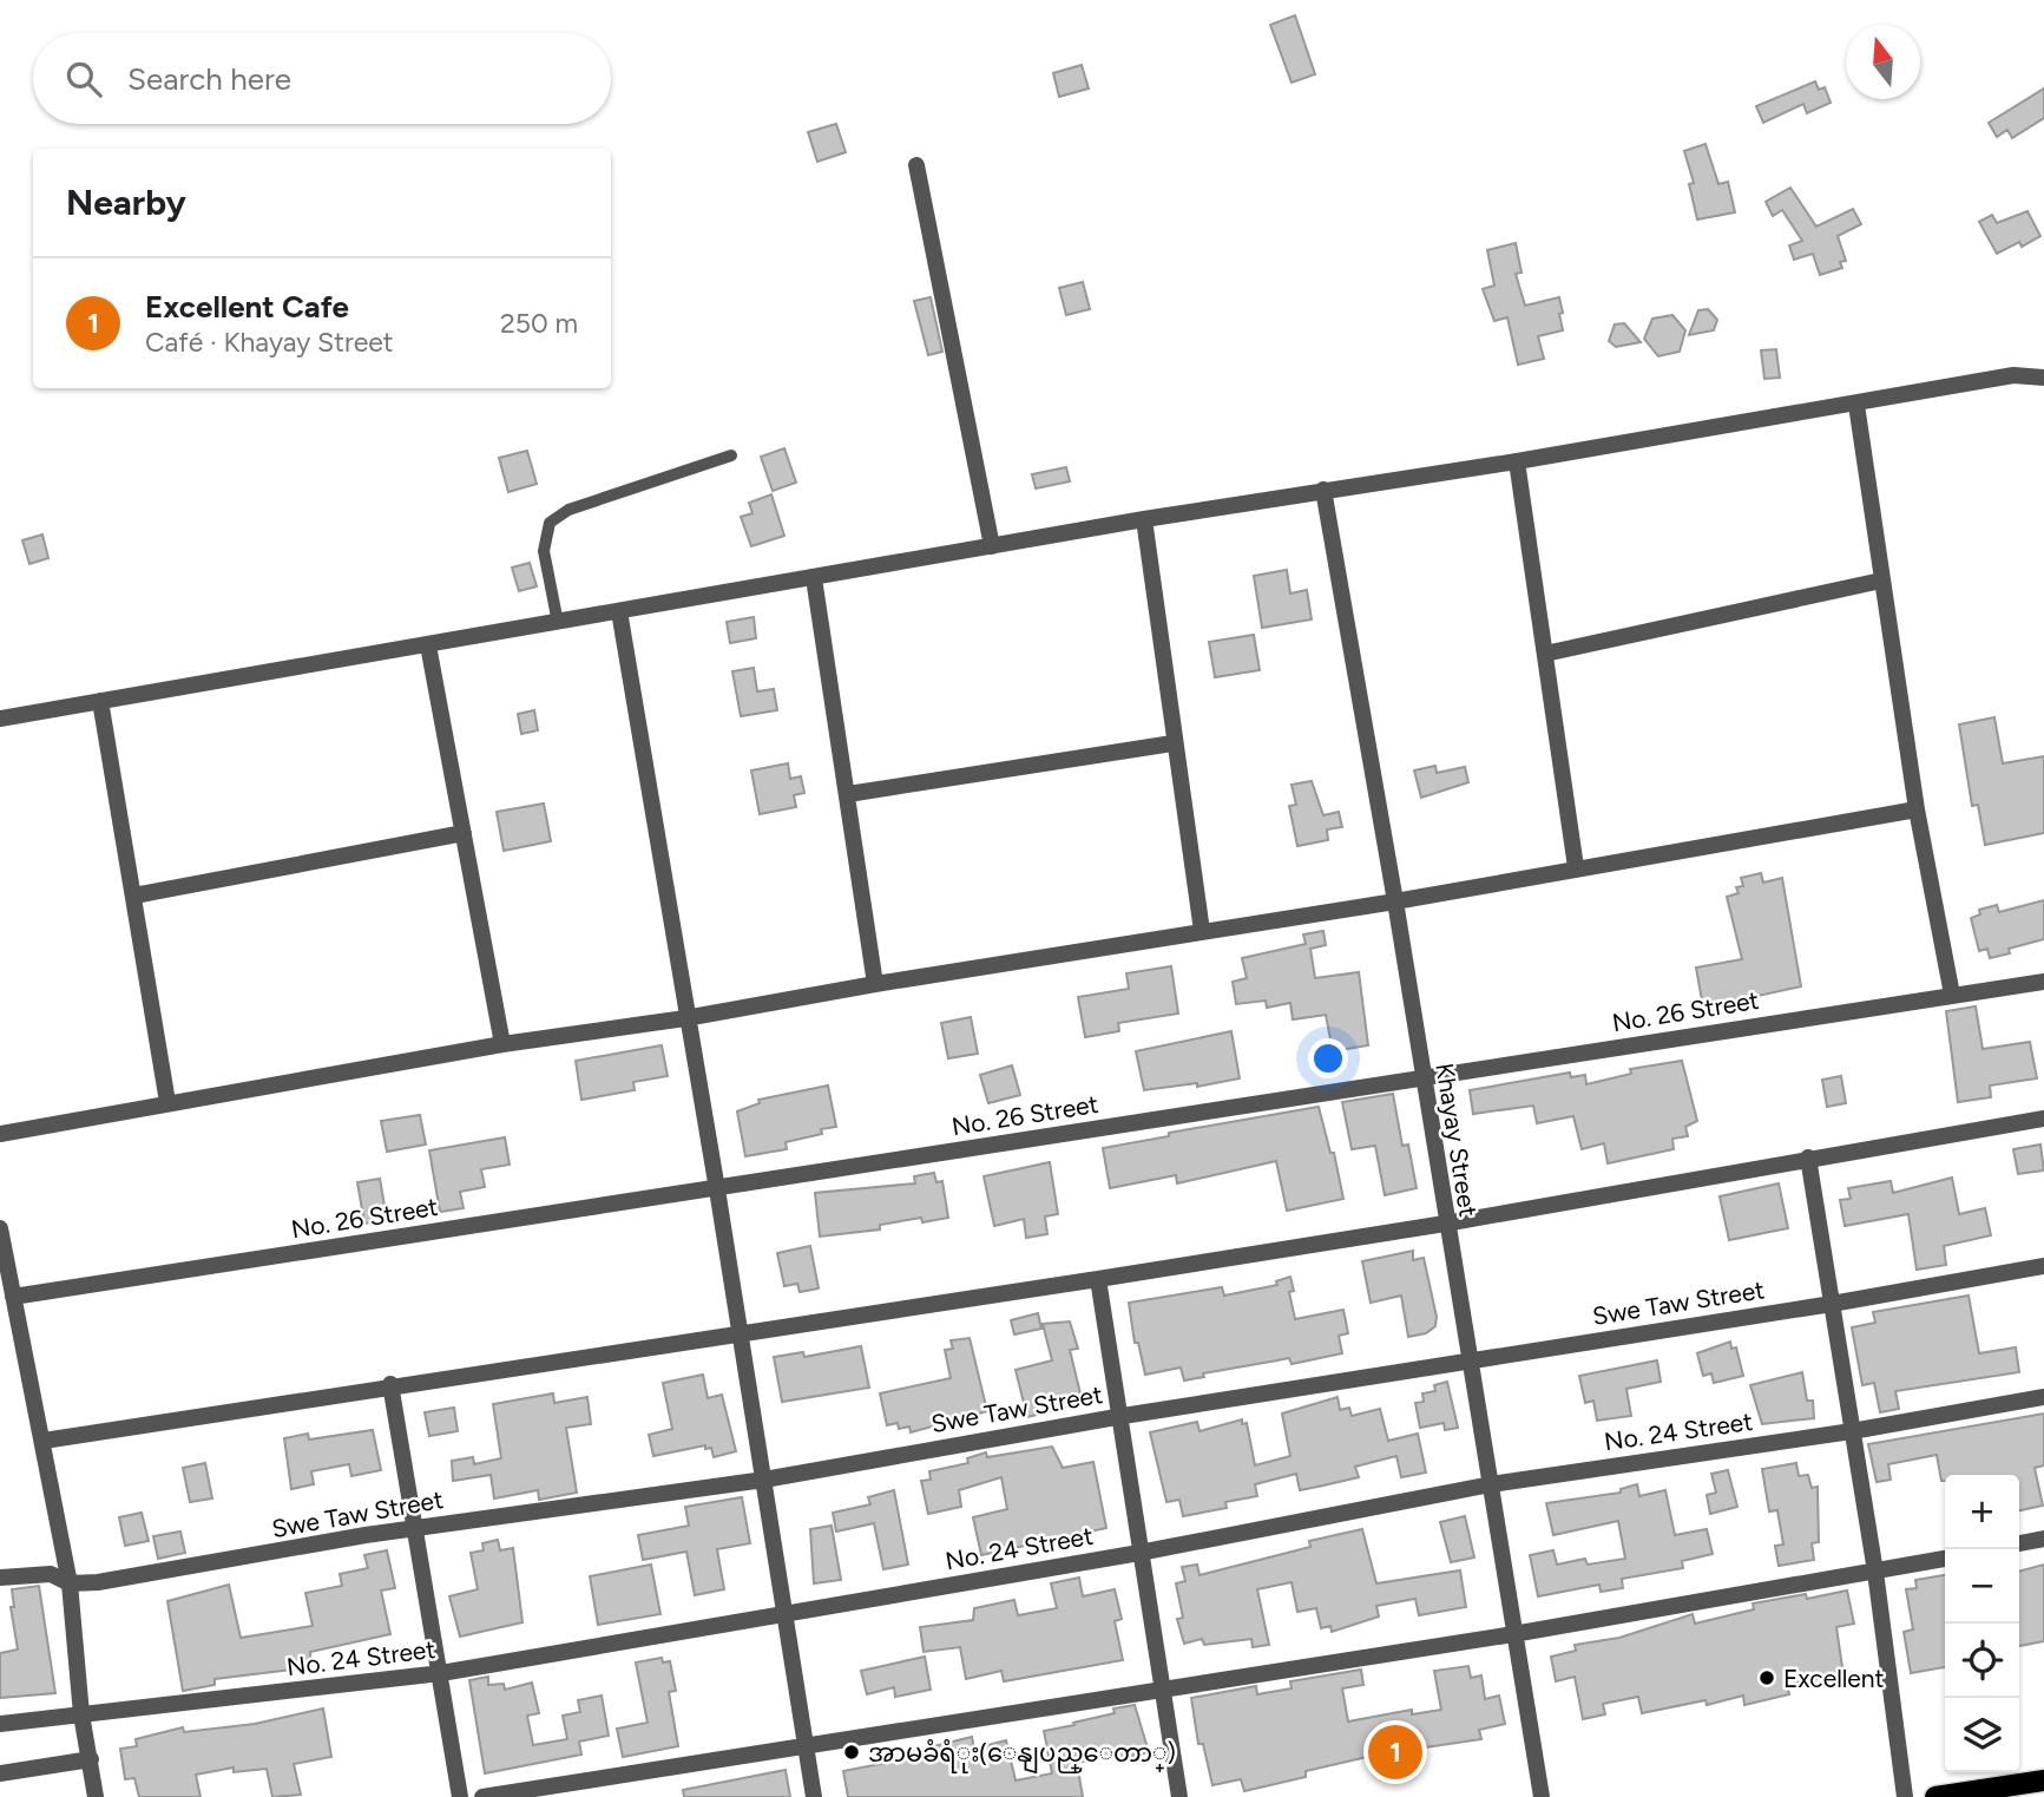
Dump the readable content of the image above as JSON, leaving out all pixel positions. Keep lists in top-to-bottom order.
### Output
{
  "streets": {
    "street": [
      "No. 26 Street",
      "Khayay Street",
      "Swe Taw Street",
      "No. 24 Street"
    ]
  },
  "crossings": [
    ["No. 26 Street", "Khayay Street"],
    ["Khayay Street", "Swe Taw Street"],
    ["Khayay Street", "No. 24 Street"]
  ],
  "places": ["Excellent", "အာမခံရံုး(ေနျပည္ေတာ္)"],
  "north": "top",
  "page": {
    "search": "Search here",
    "heading": "Nearby",
    "list": [
      {
        "mark": "1",
        "name": "Excellent Cafe",
        "note": "Café · Khayay Street",
        "value": "250 m"
      }
    ],
    "map_buttons": ["+", "−"],
    "pins": "1"
  }
}
